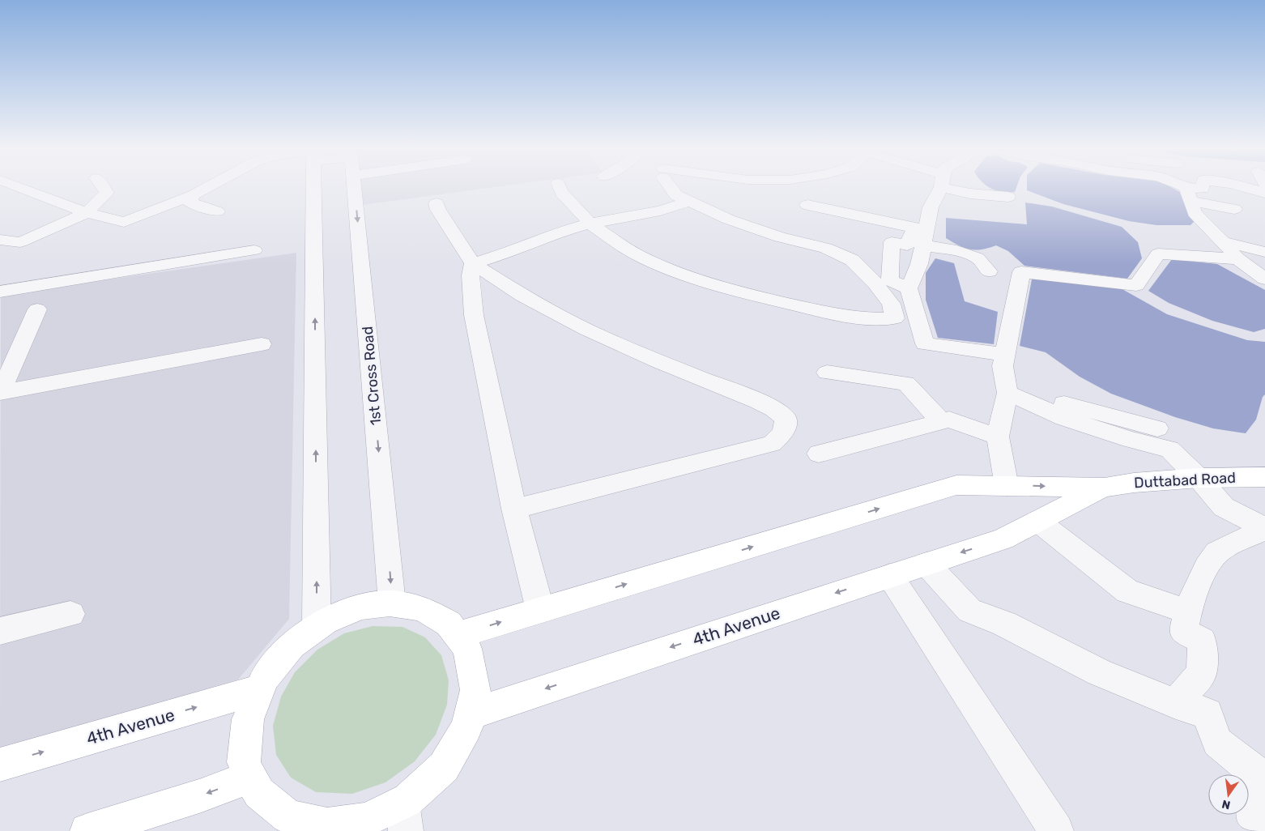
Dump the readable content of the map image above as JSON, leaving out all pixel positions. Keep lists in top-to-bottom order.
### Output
{
  "streets": {
    "main road": ["Duttabad Road", "4th Avenue"],
    "street": ["1st Cross Road"]
  },
  "crossings": [
    ["Duttabad Road", "4th Avenue"]
  ],
  "north": "bottom"
}
